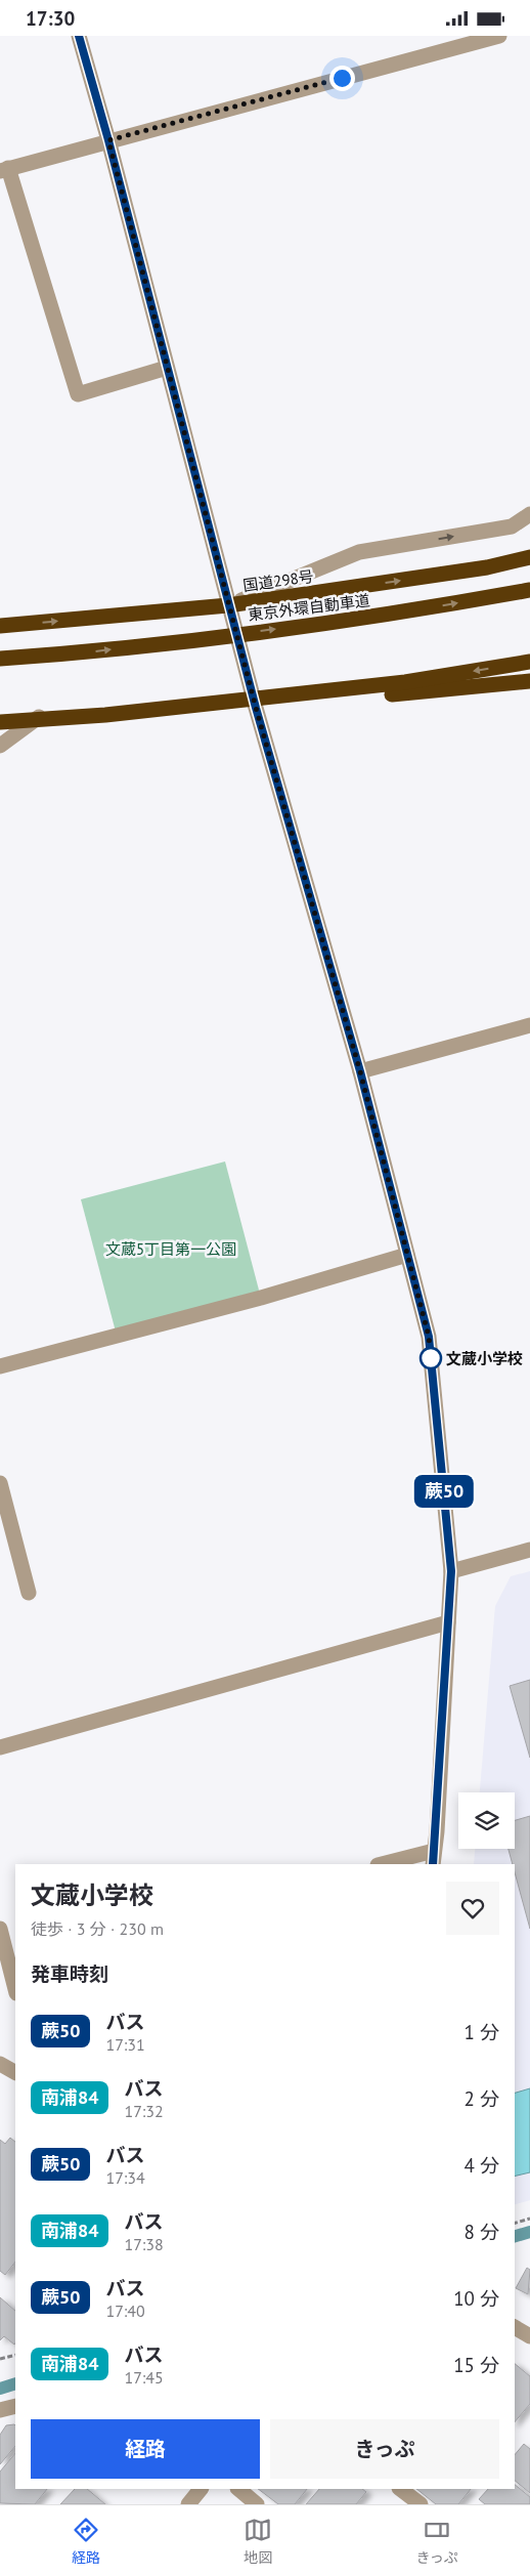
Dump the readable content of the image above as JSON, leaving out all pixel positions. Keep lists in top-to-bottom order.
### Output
{
  "streets": {
    "highway": ["国道298号", "東京外環自動車道"]
  },
  "parks": ["文蔵5丁目第一公園"],
  "places": ["文蔵小学校"],
  "lines": ["bus line 蕨50"],
  "page": {
    "status": "17:30",
    "on_map": "蕨50",
    "heading": [
      ["文蔵小学校", "徒歩 · 3 分 · 230 m"],
      "発車時刻"
    ],
    "list": [
      {
        "mark": "蕨50",
        "name": "バス",
        "note": "17:31",
        "value": "1 分"
      },
      {
        "mark": "南浦84",
        "name": "バス",
        "note": "17:32",
        "value": "2 分"
      },
      {
        "mark": "蕨50",
        "name": "バス",
        "note": "17:34",
        "value": "4 分"
      },
      {
        "mark": "南浦84",
        "name": "バス",
        "note": "17:38",
        "value": "8 分"
      },
      {
        "mark": "蕨50",
        "name": "バス",
        "note": "17:40",
        "value": "10 分"
      },
      {
        "mark": "南浦84",
        "name": "バス",
        "note": "17:45",
        "value": "15 分"
      }
    ],
    "buttons": ["経路", "きっぷ"],
    "tabs": ["経路", "地図", "きっぷ"]
  }
}
